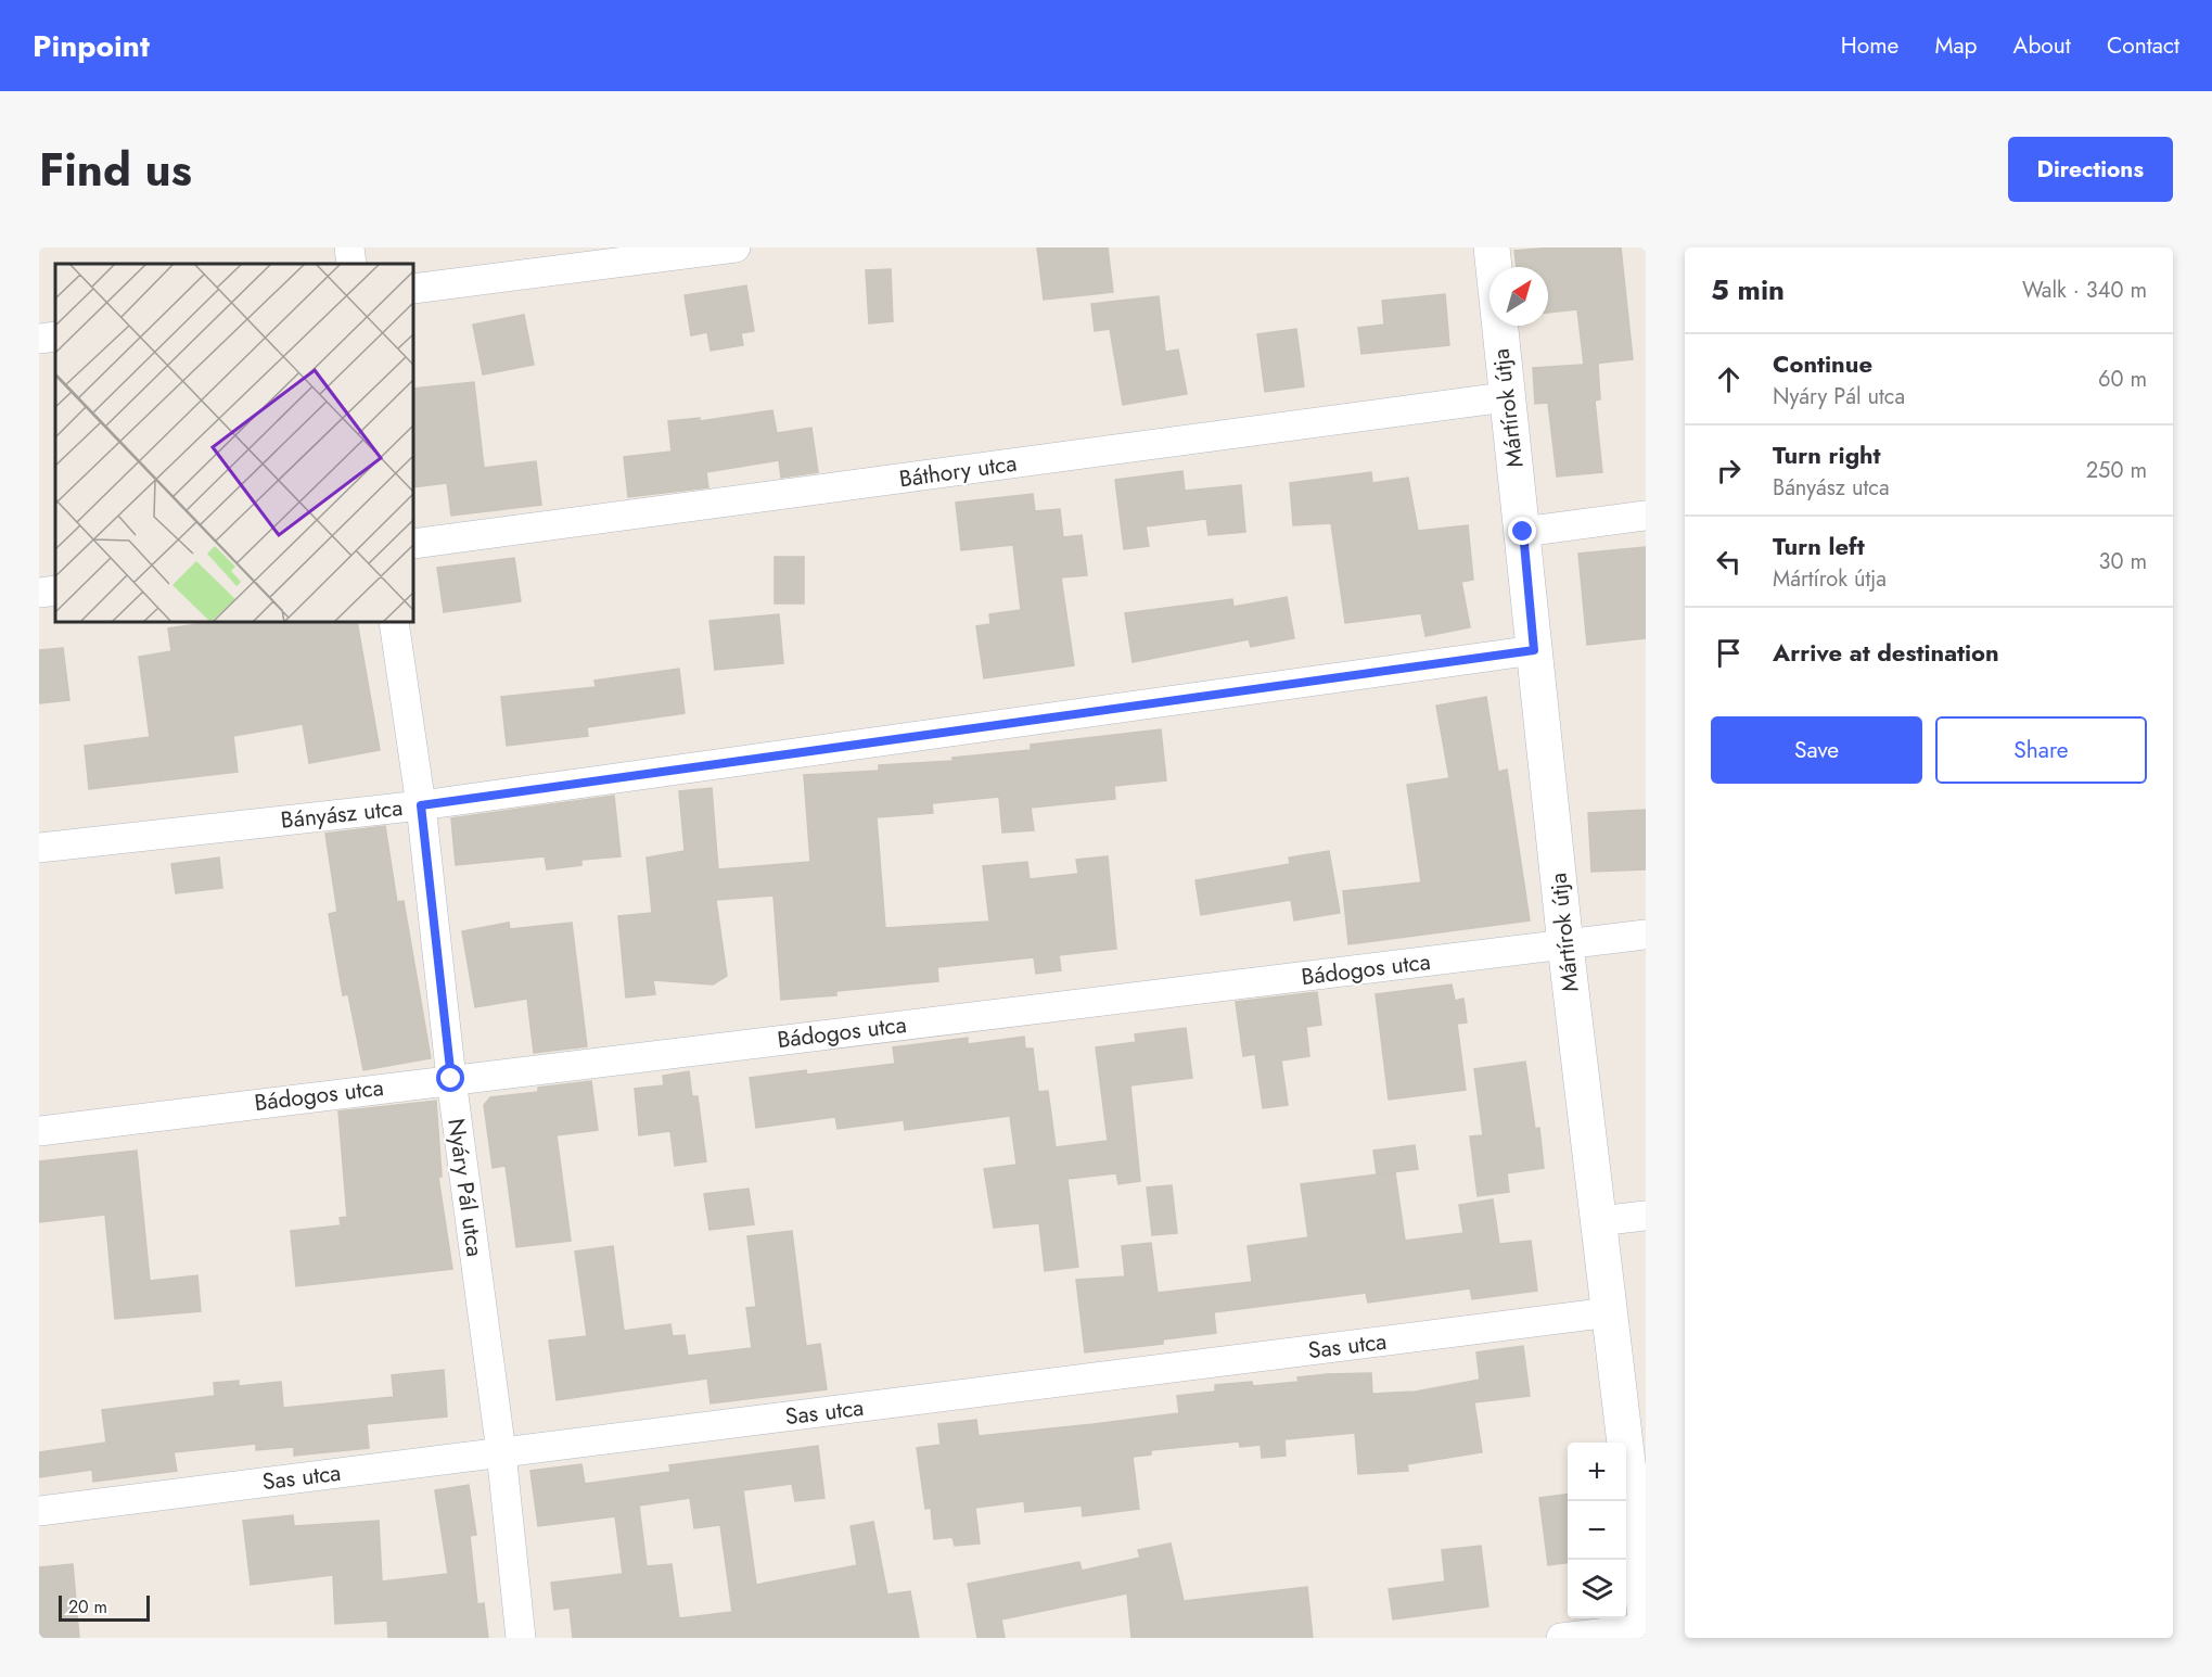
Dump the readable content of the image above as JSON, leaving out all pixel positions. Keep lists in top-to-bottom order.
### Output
{
  "streets": {
    "street": [
      "Mártírok útja",
      "Báthory utca",
      "Bányász utca",
      "Bádogos utca",
      "Nyáry Pál utca",
      "Sas utca"
    ]
  },
  "crossings": [
    ["Mártírok útja", "Báthory utca"],
    ["Mártírok útja", "Bányász utca"],
    ["Mártírok útja", "Bádogos utca"],
    ["Mártírok útja", "Sas utca"],
    ["Bányász utca", "Nyáry Pál utca"],
    ["Bádogos utca", "Nyáry Pál utca"],
    ["Nyáry Pál utca", "Sas utca"]
  ],
  "scale_bar": "20 m",
  "north": "top right",
  "page": {
    "header": "Pinpoint",
    "nav": [
      "Home",
      "Map",
      "About",
      "Contact"
    ],
    "title": "Find us",
    "buttons": [
      "Directions",
      ["Save", "Share"]
    ],
    "heading": ["5 min", "Walk · 340 m"],
    "list": [
      ["Continue", "Nyáry Pál utca", "60 m"],
      ["Turn right", "Bányász utca", "250 m"],
      ["Turn left", "Mártírok útja", "30 m"],
      "Arrive at destination"
    ],
    "map_buttons": ["+", "−"],
    "scale": "20 m"
  }
}
